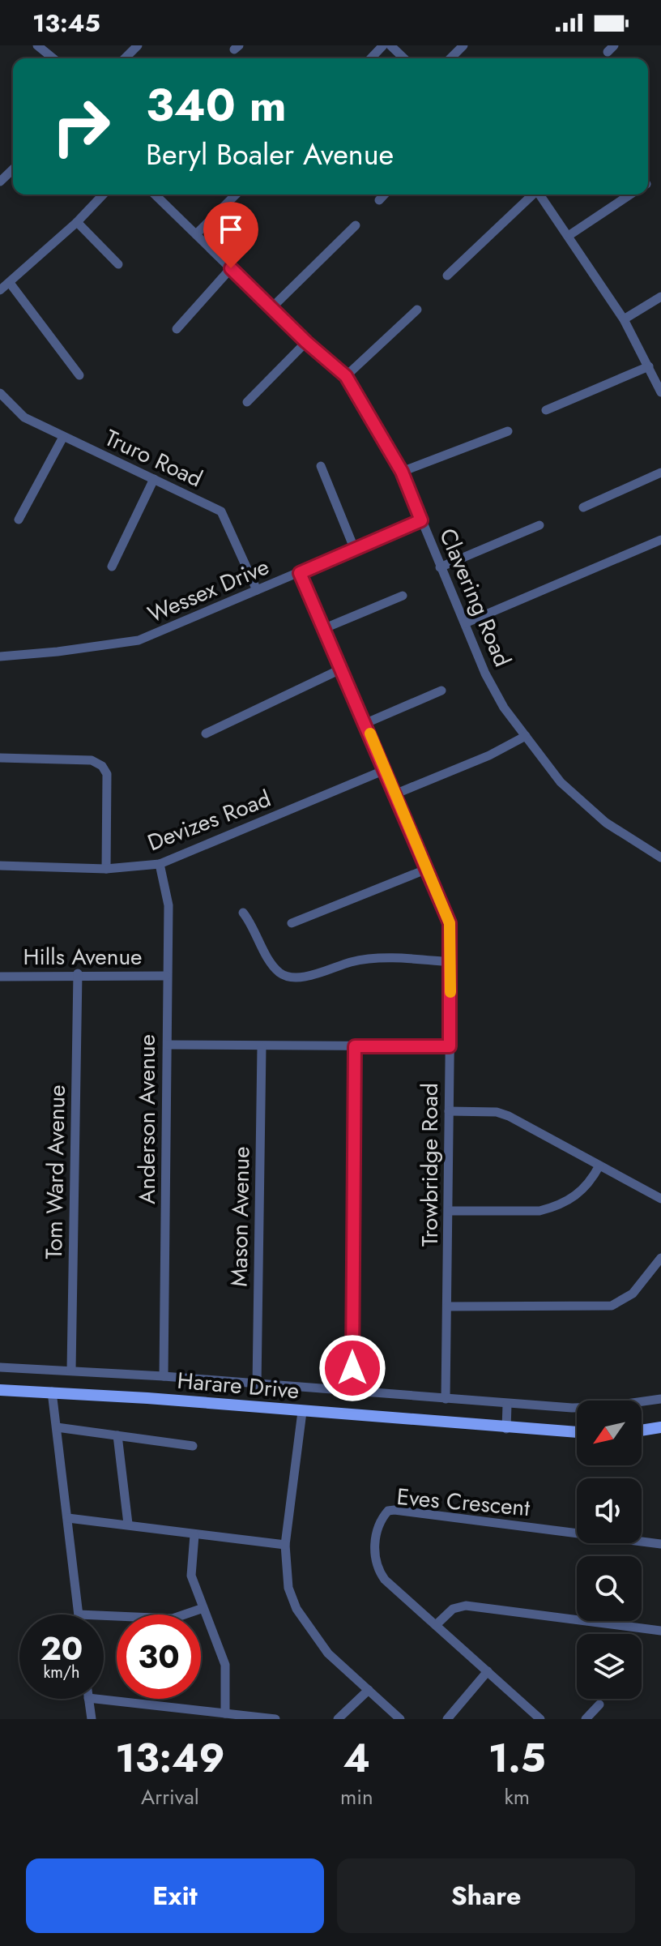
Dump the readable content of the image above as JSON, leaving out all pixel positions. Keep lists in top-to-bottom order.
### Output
{
  "streets": {
    "main road": ["Harare Drive"],
    "street": [
      "Truro Road",
      "Wessex Drive",
      "Clavering Road",
      "Devizes Road",
      "Hills Avenue",
      "Anderson Avenue",
      "Trowbridge Road",
      "Tom Ward Avenue",
      "Mason Avenue",
      "Eves Crescent"
    ]
  },
  "crossings": [
    ["Truro Road", "Wessex Drive"],
    ["Wessex Drive", "Clavering Road"],
    ["Wessex Drive", "Trowbridge Road"],
    ["Devizes Road", "Anderson Avenue"],
    ["Devizes Road", "Trowbridge Road"],
    ["Hills Avenue", "Anderson Avenue"],
    ["Hills Avenue", "Tom Ward Avenue"]
  ],
  "north": "bottom left",
  "page": {
    "status": "13:45",
    "turn": ["340 m", "Beryl Boaler Avenue"],
    "speed": "20 km/h",
    "limit": "30",
    "eta": [
      "13:49",
      "Arrival",
      "4",
      "min",
      "1.5",
      "km"
    ],
    "buttons": ["Exit", "Share"]
  }
}
